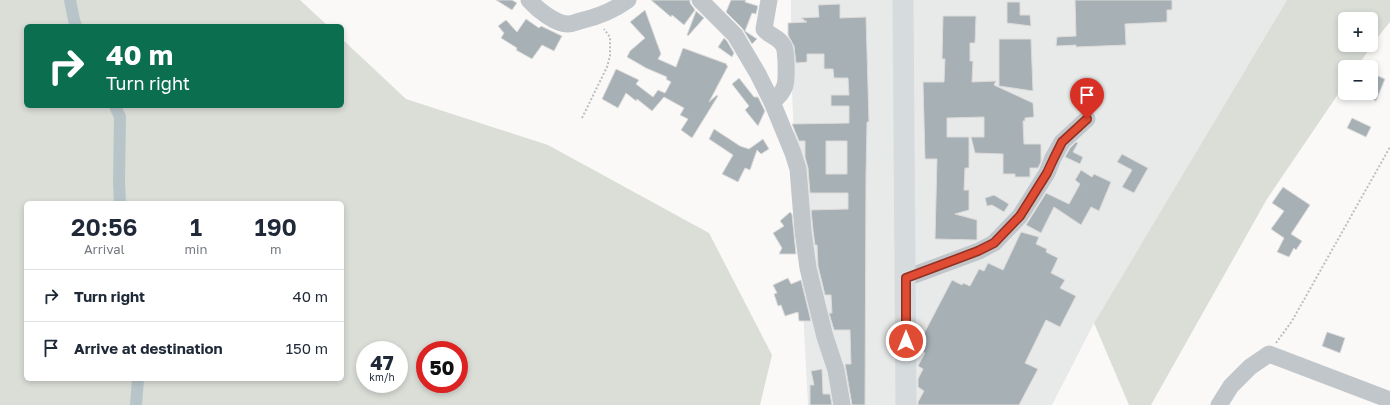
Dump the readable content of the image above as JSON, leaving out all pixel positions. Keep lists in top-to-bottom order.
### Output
{
  "page": {
    "map_buttons": ["+", "−"],
    "turn": ["40 m", "Turn right"],
    "eta": [
      "20:56",
      "Arrival",
      "1",
      "min",
      "190",
      "m"
    ],
    "list": [
      {
        "name": "Turn right",
        "value": "40 m"
      },
      {
        "name": "Arrive at destination",
        "value": "150 m"
      }
    ],
    "speed": "47 km/h",
    "limit": "50"
  }
}
